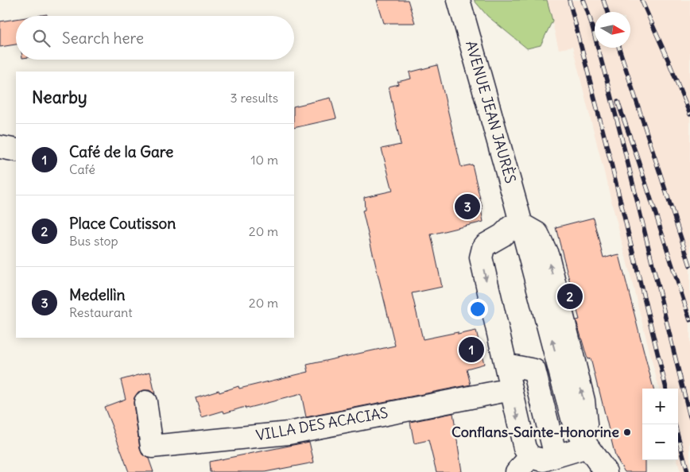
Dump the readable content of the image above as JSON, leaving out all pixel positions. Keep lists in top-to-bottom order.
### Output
{
  "streets": {
    "street": ["AVENUE JEAN JAURÈS", "VILLA DES ACACIAS"]
  },
  "places": ["Conflans-Sainte-Honorine"],
  "north": "right",
  "page": {
    "search": "Search here",
    "heading": ["Nearby", "3 results"],
    "list": [
      {
        "mark": "1",
        "name": "Café de la Gare",
        "note": "Café",
        "value": "10 m"
      },
      {
        "mark": "2",
        "name": "Place Coutisson",
        "note": "Bus stop",
        "value": "20 m"
      },
      {
        "mark": "3",
        "name": "Medellìn",
        "note": "Restaurant",
        "value": "20 m"
      }
    ],
    "pins": ["3", "2", "1"],
    "map_buttons": ["+", "−"]
  }
}
